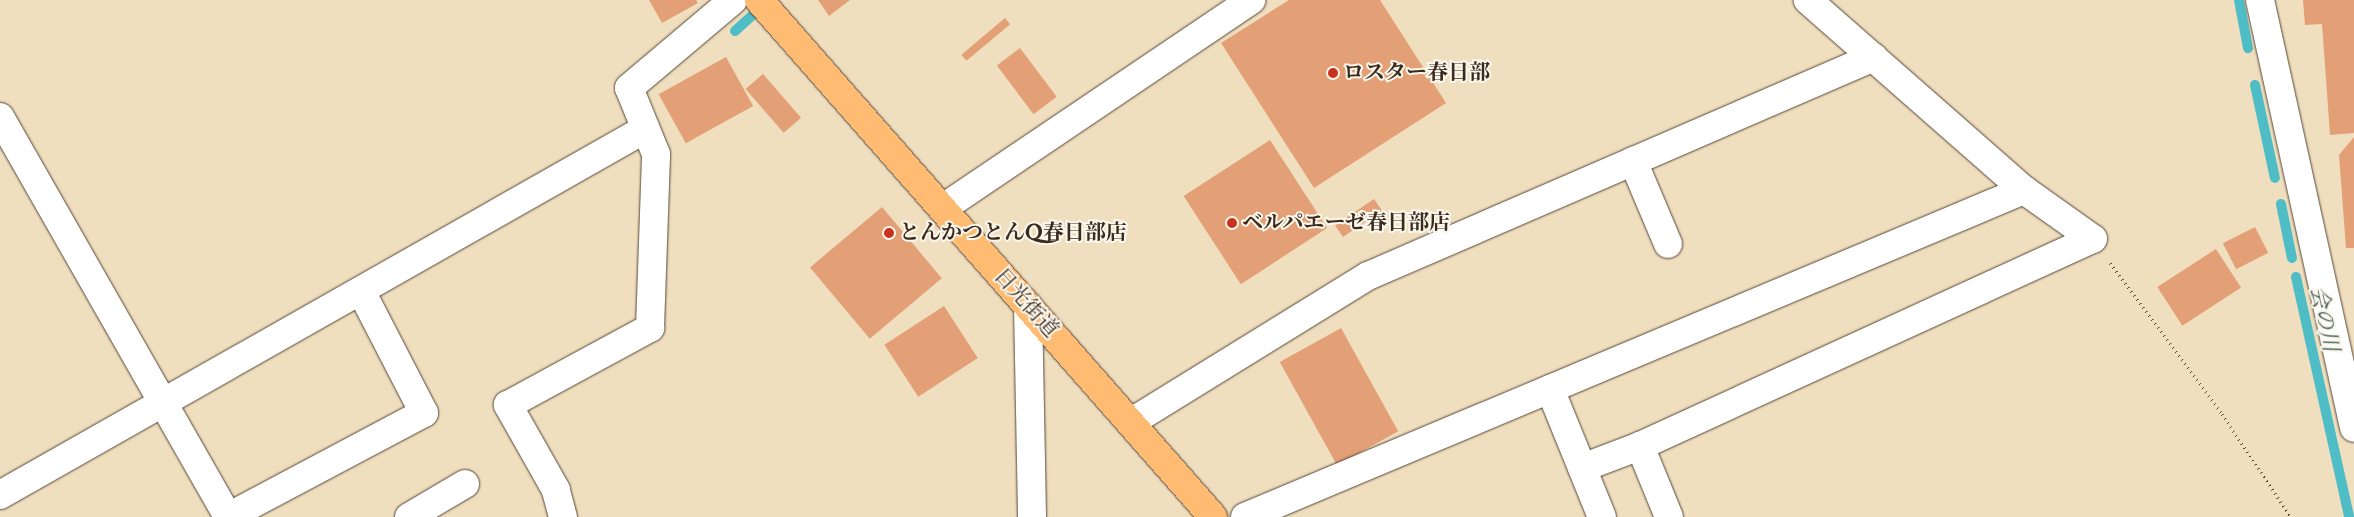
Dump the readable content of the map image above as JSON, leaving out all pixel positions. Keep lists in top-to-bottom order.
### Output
{
  "streets": {
    "highway": ["日光街道"]
  },
  "water": ["会の川"],
  "places": ["ロスター春日部", "ベルパエーゼ春日部店", "とんかつとんQ春日部店"]
}
